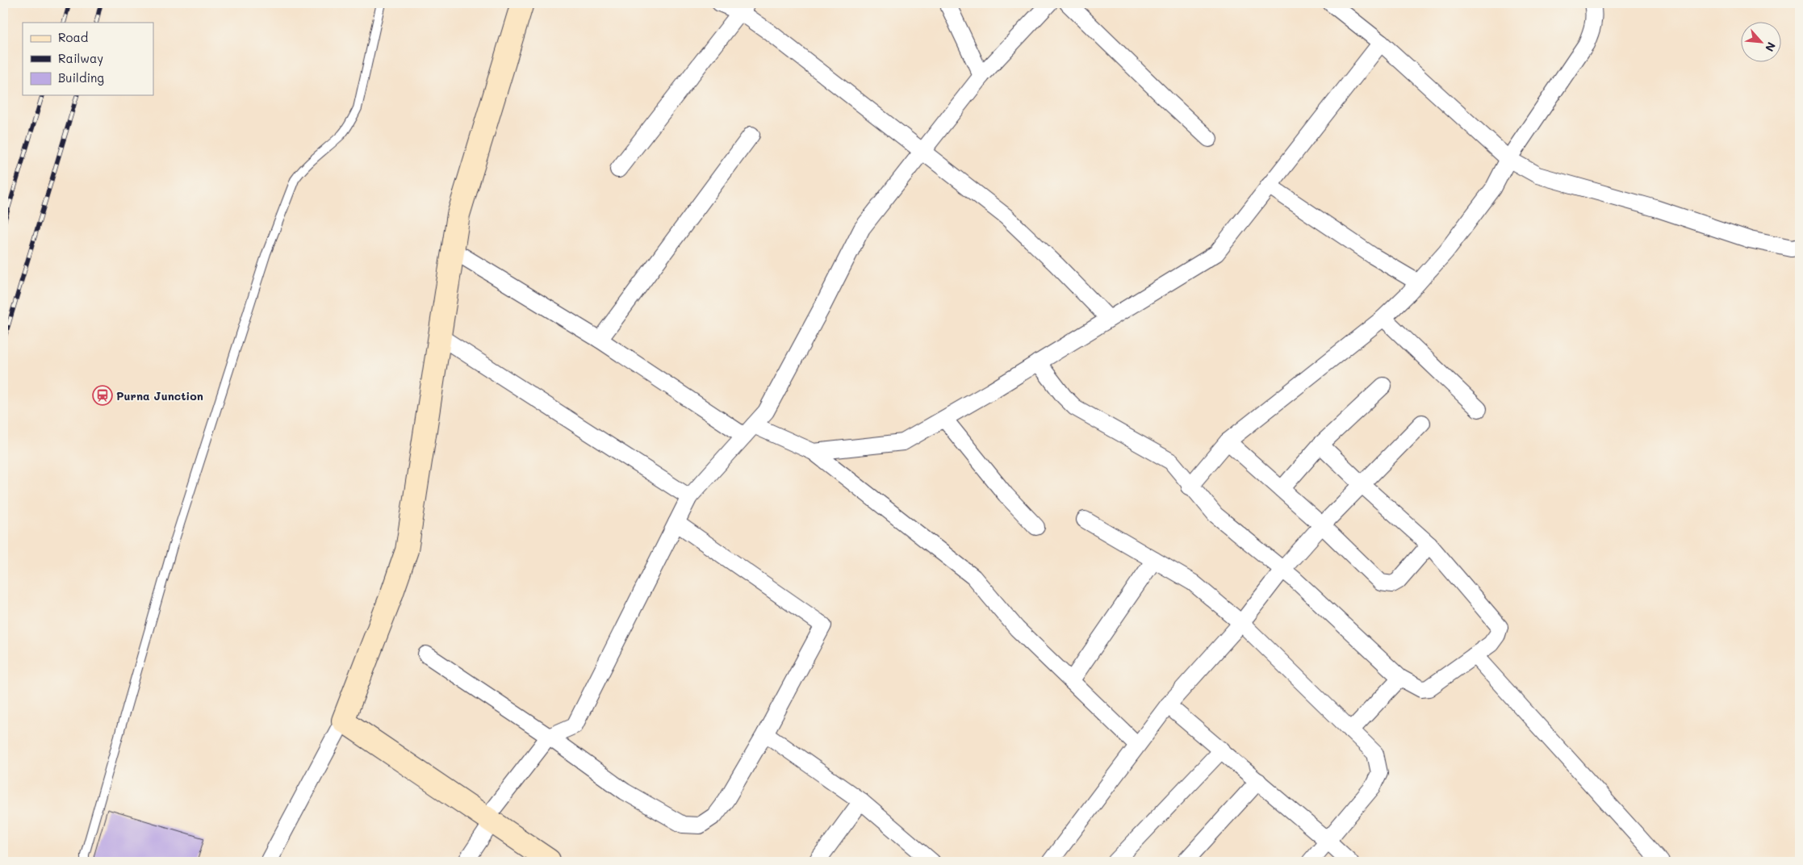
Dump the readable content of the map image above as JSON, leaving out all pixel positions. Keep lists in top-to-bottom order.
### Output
{
  "places": {
    "station": ["Purna Junction"]
  },
  "legend": ["Road", "Railway", "Building"],
  "north": "bottom right"
}
